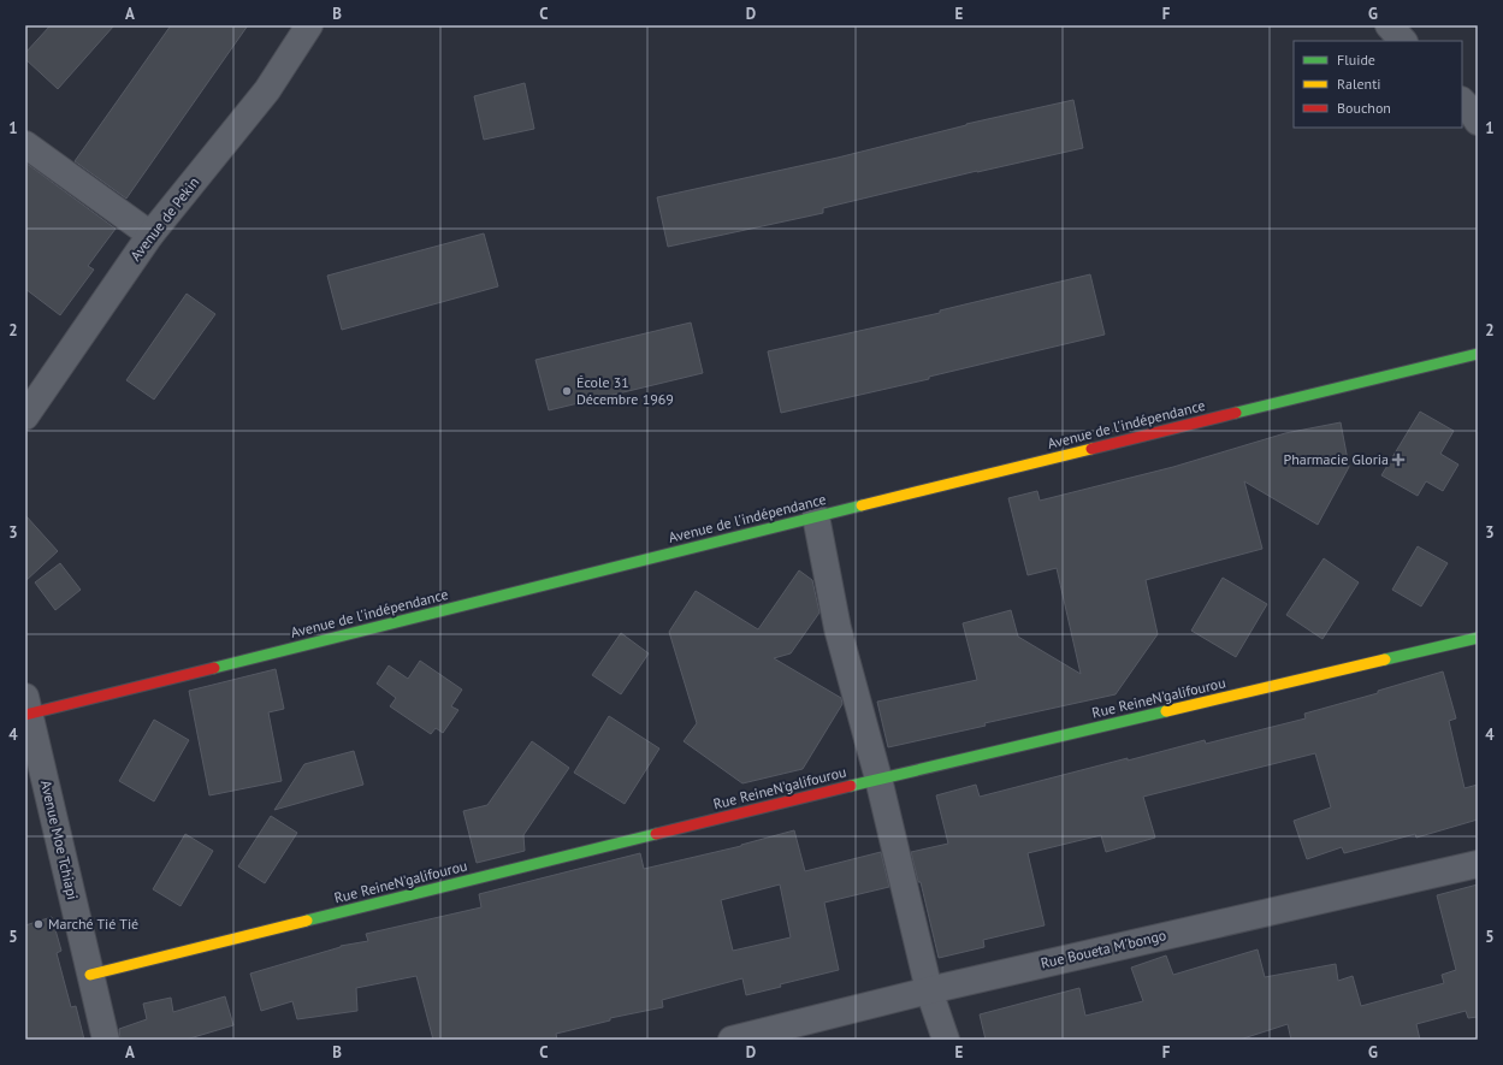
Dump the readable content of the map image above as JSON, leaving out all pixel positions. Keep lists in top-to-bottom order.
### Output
{
  "streets": {
    "street": [
      "Avenue de Pekin",
      "Avenue de l'indépendance",
      "Rue ReineN'galifourou",
      "Avenue Moe Tchiapi",
      "Rue Boueta M'bongo"
    ]
  },
  "crossings": [
    ["Avenue de l'indépendance", "Avenue Moe Tchiapi"],
    ["Rue ReineN'galifourou", "Avenue Moe Tchiapi"]
  ],
  "places": {
    "other": ["École 31 Décembre 1969", "Marché Tié Tié"],
    "health": ["Pharmacie Gloria"]
  },
  "legend": ["Fluide", "Ralenti", "Bouchon"],
  "grid": {
    "columns": [
      "A",
      "B",
      "C",
      "D",
      "E",
      "F",
      "G"
    ],
    "rows": [
      "1",
      "2",
      "3",
      "4",
      "5"
    ]
  }
}
